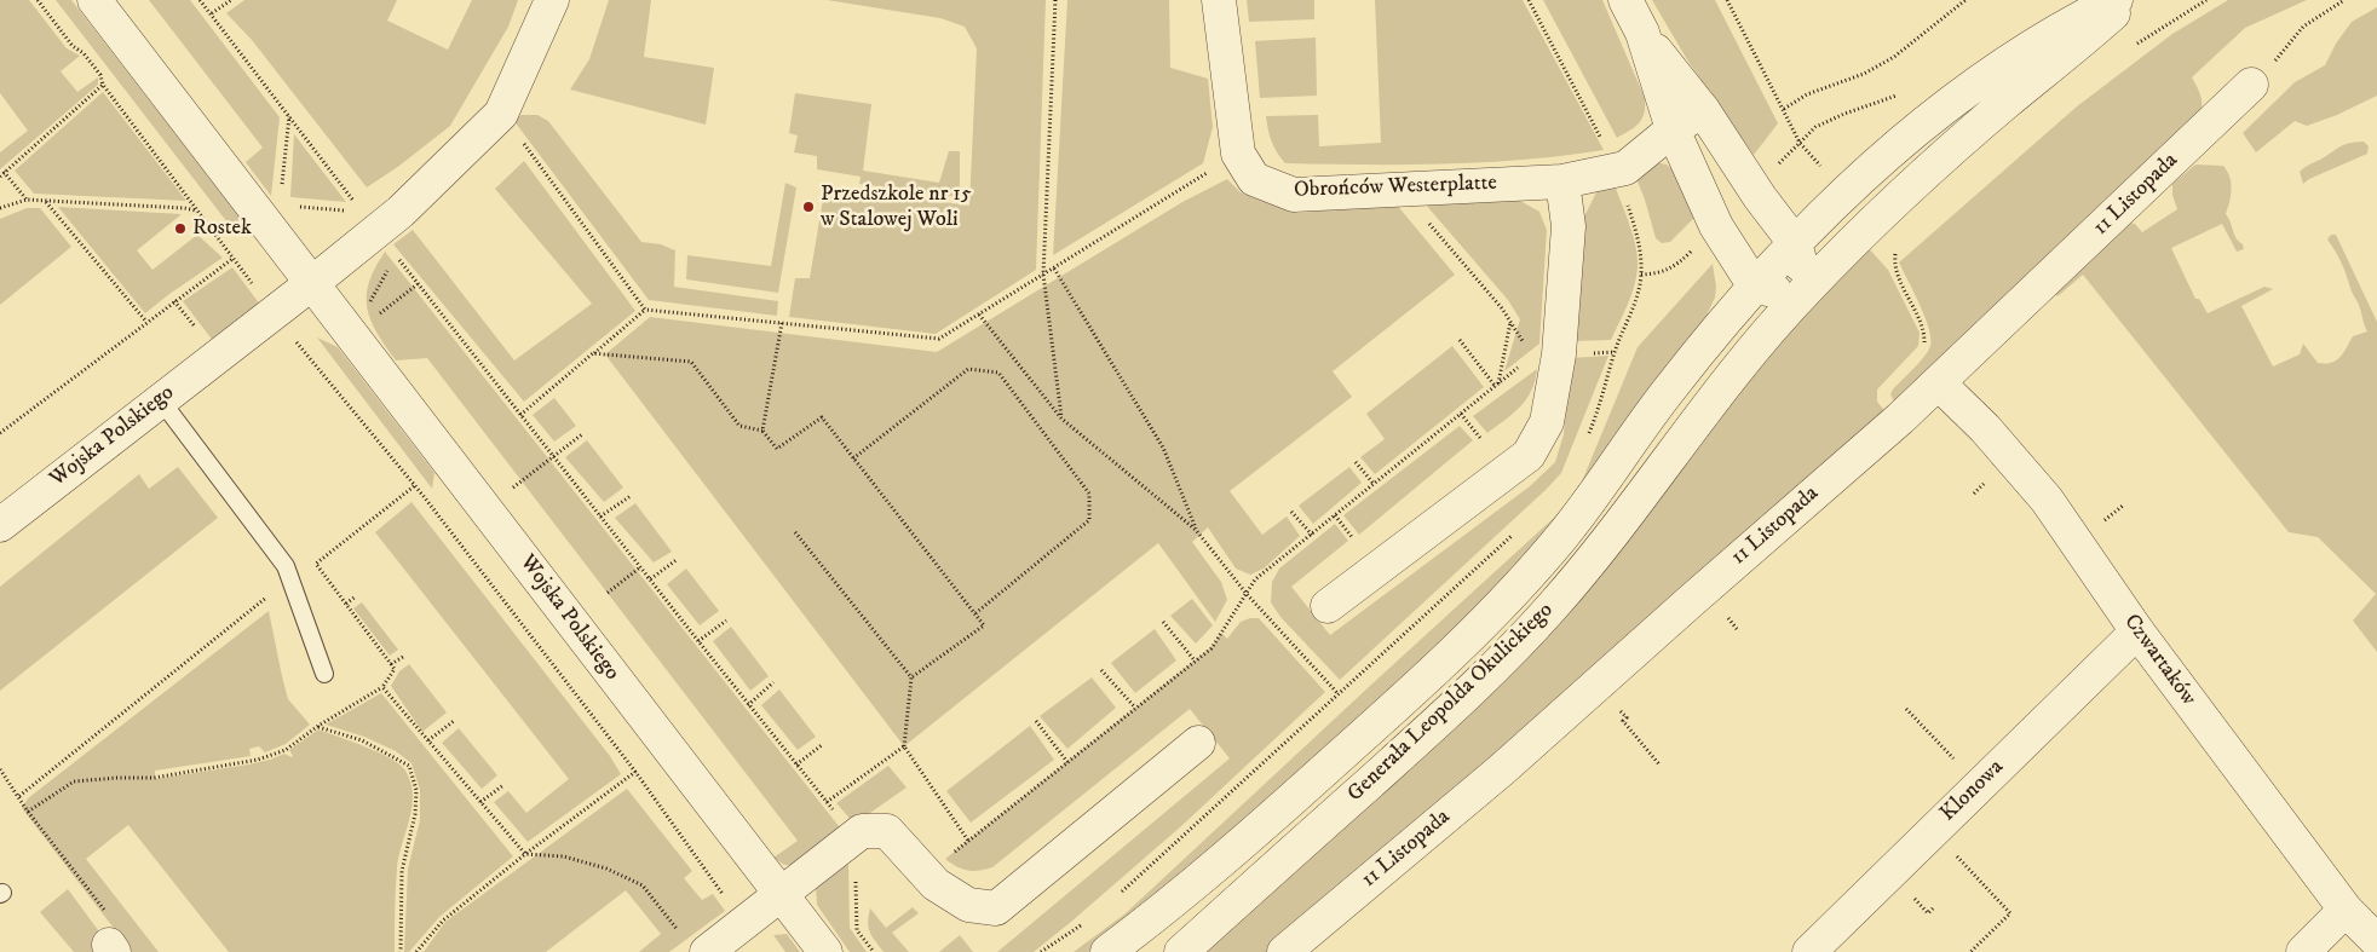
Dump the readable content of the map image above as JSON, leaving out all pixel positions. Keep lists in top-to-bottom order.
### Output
{
  "streets": {
    "street": [
      "Obrońców Westerplatte",
      "11 Listopada",
      "Wojska Polskiego",
      "Czwartaków",
      "Generała Leopolda Okulickiego",
      "Klonowa"
    ]
  },
  "crossings": [
    ["11 Listopada", "Czwartaków"],
    ["Czwartaków", "Klonowa"]
  ],
  "places": ["Przedszkole nr 15 w Stalowej Woli", "Rostek"]
}
